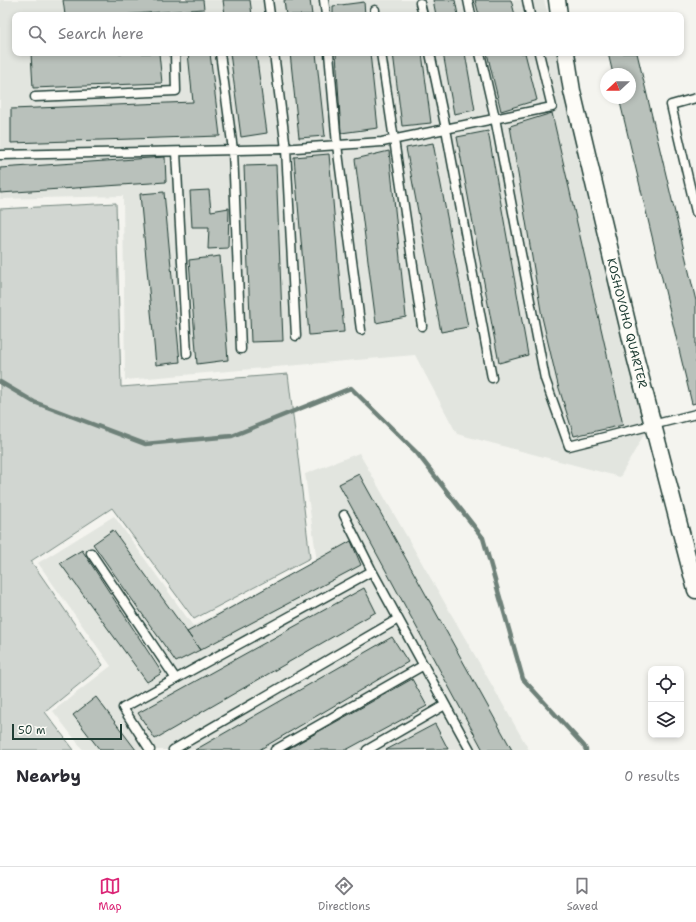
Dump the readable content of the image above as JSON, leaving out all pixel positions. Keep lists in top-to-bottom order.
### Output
{
  "streets": {
    "street": ["KOSHOVOHO QUARTER"]
  },
  "scale_bar": "50 m",
  "north": "left",
  "page": {
    "search": "Search here",
    "scale": "50 m",
    "heading": ["Nearby", "0 results"],
    "nav": ["Map", "Directions", "Saved"]
  }
}
